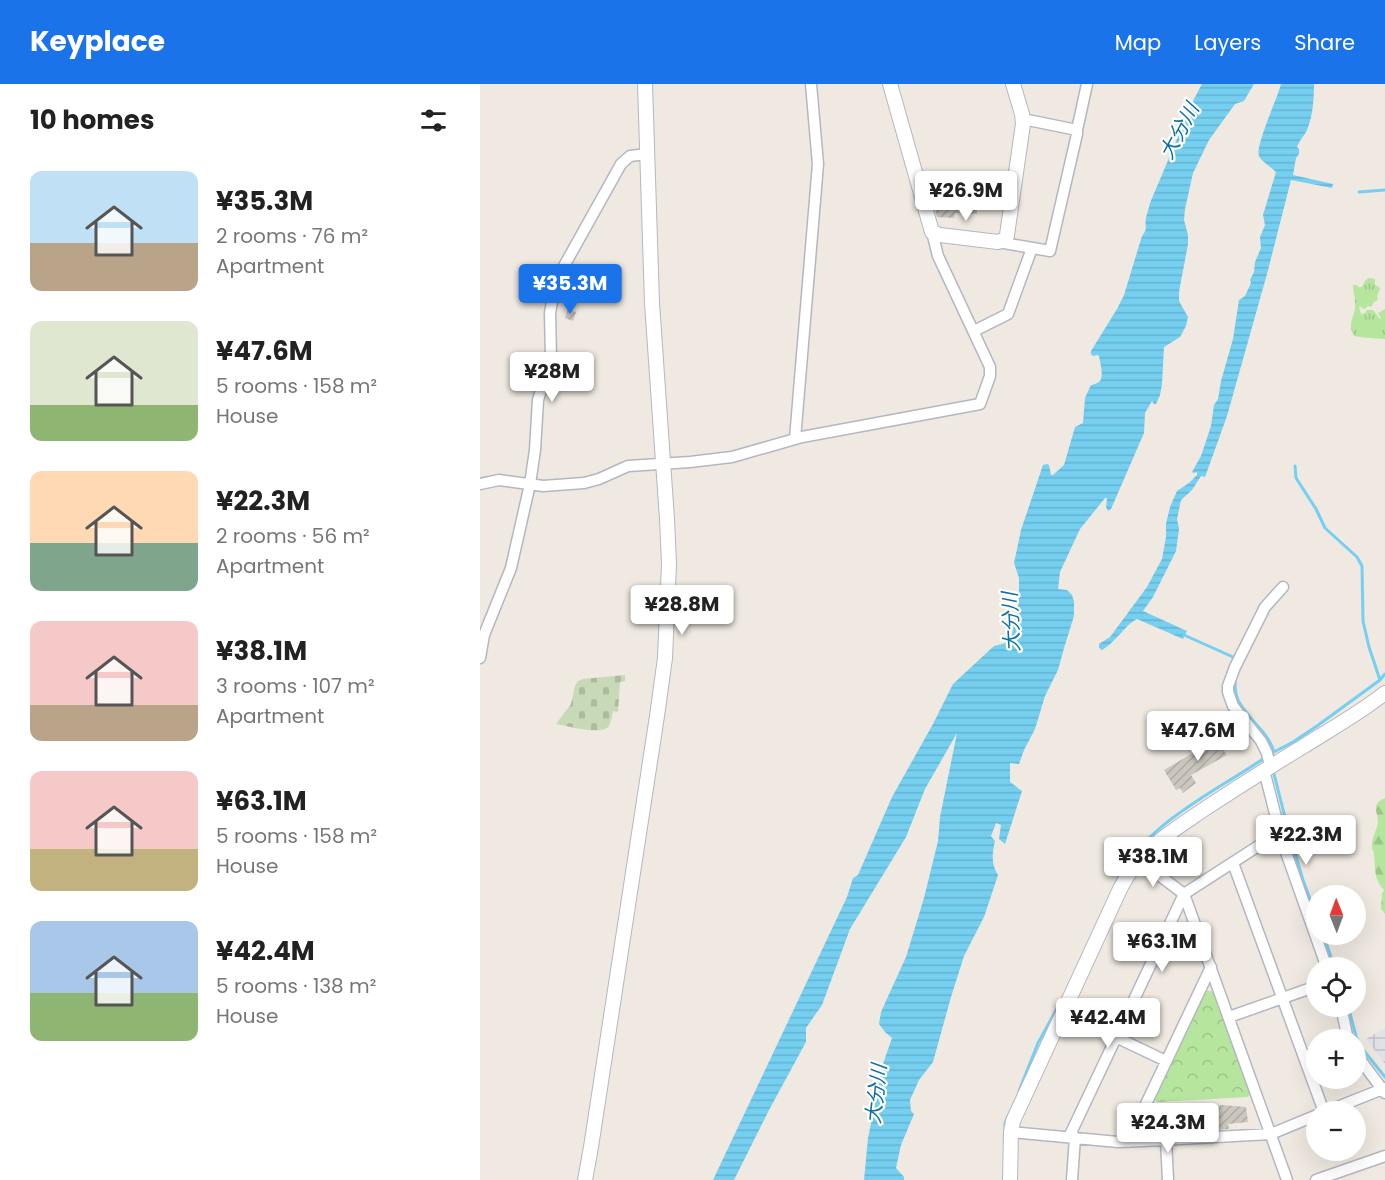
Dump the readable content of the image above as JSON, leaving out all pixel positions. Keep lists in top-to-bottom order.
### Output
{
  "water": ["大分川"],
  "north": "top",
  "page": {
    "header": "Keyplace",
    "nav": ["Map", "Layers", "Share"],
    "heading": "10 homes",
    "list": [
      {
        "name": "¥35.3M",
        "note": "2 rooms · 76 m² · Apartment"
      },
      {
        "name": "¥47.6M",
        "note": "5 rooms · 158 m² · House"
      },
      {
        "name": "¥22.3M",
        "note": "2 rooms · 56 m² · Apartment"
      },
      {
        "name": "¥38.1M",
        "note": "3 rooms · 107 m² · Apartment"
      },
      {
        "name": "¥63.1M",
        "note": "5 rooms · 158 m² · House"
      },
      {
        "name": "¥42.4M",
        "note": "5 rooms · 138 m² · House"
      }
    ],
    "price": [
      "¥26.9M",
      "¥35.3M",
      "¥28M",
      "¥28.8M",
      "¥47.6M",
      "¥22.3M",
      "¥38.1M",
      "¥63.1M",
      "¥42.4M",
      "¥24.3M"
    ],
    "map_buttons": ["+", "−"]
  }
}
